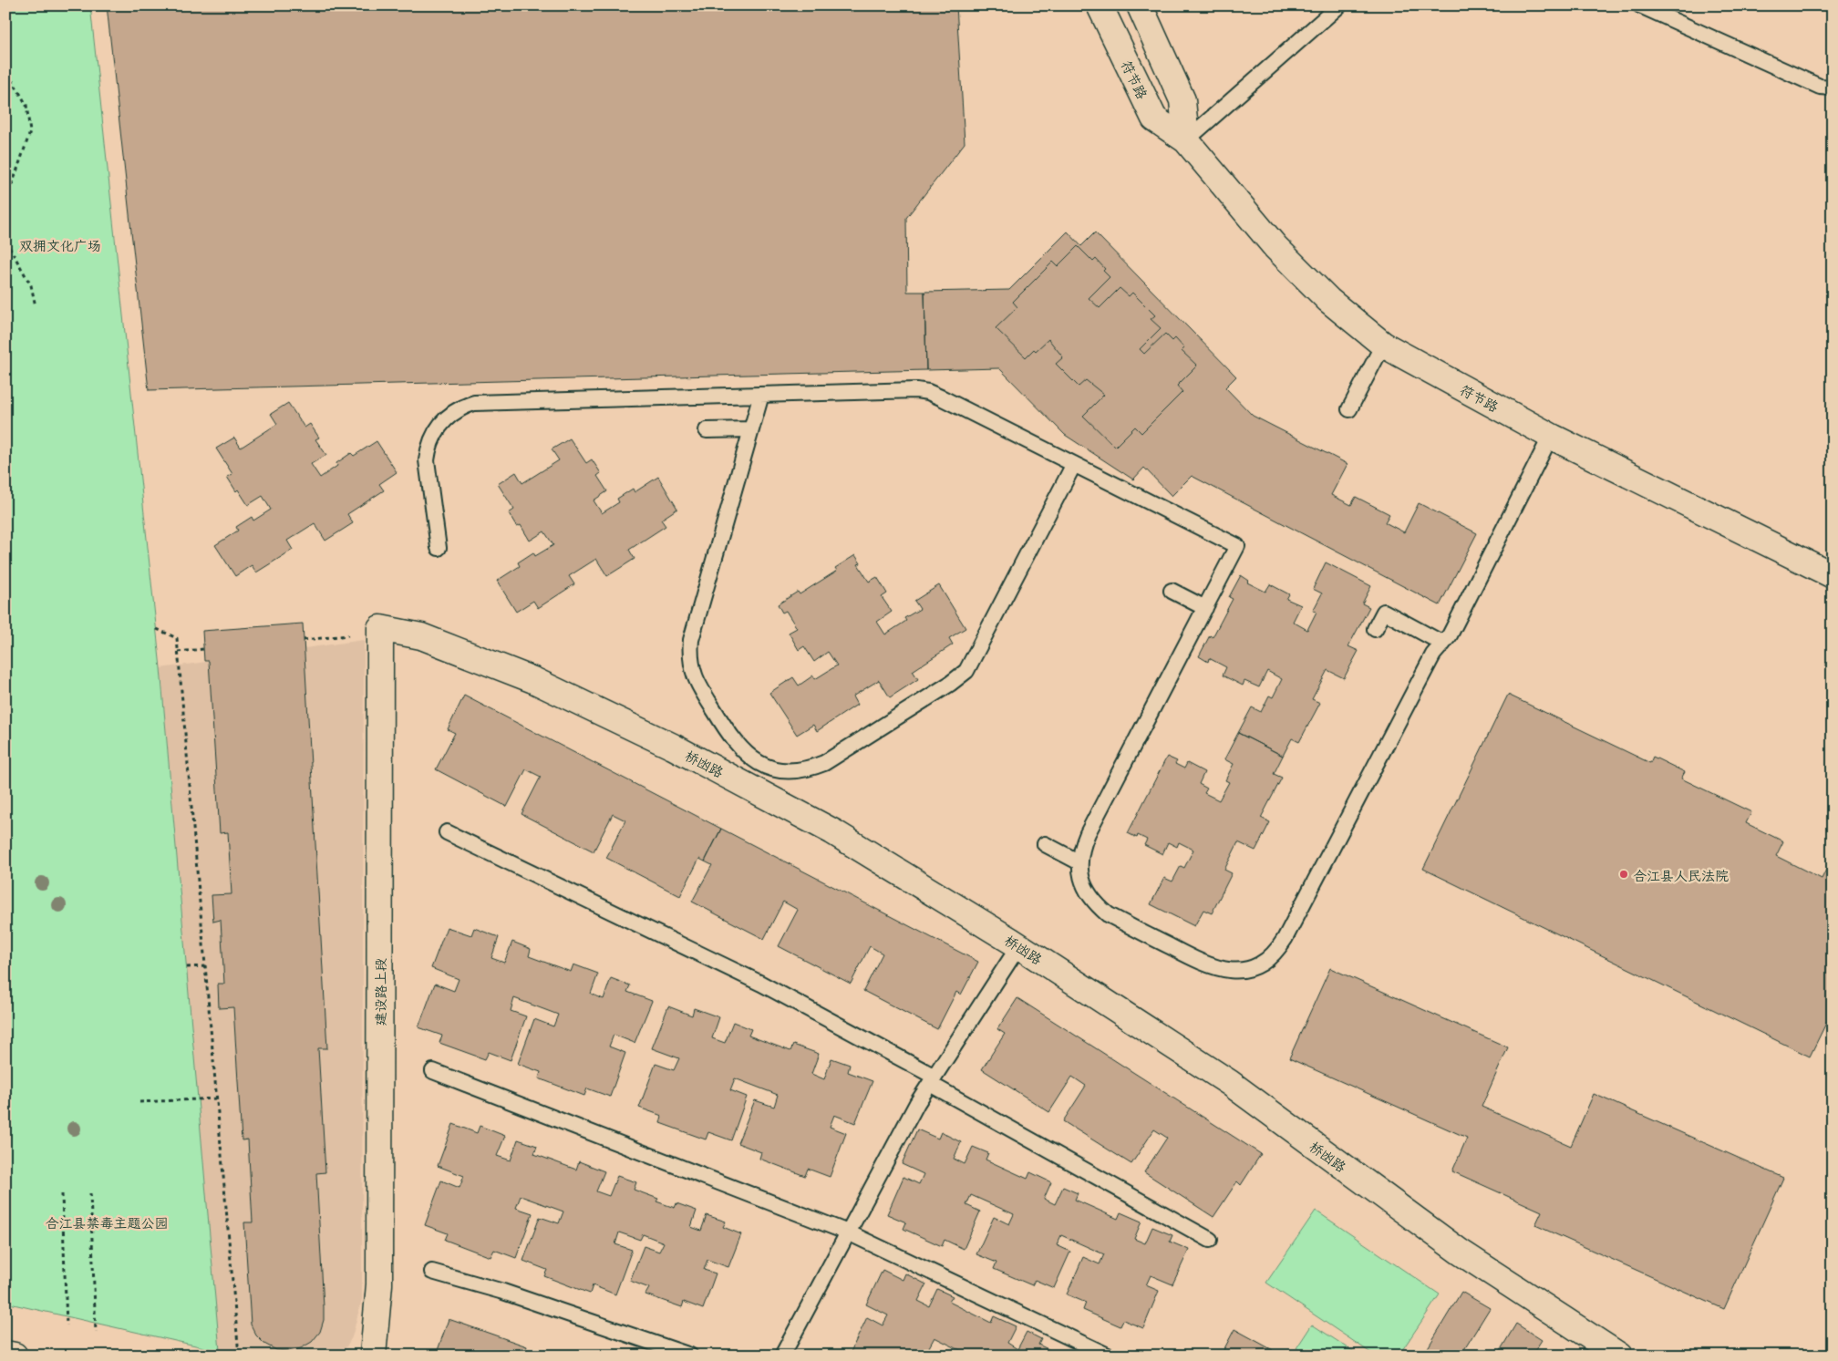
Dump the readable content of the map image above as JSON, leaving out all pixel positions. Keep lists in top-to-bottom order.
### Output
{
  "streets": {
    "street": ["符节路", "桥凼路", "建设路上段"]
  },
  "crossings": [
    ["桥凼路", "建设路上段"]
  ],
  "parks": ["双拥文化广场", "合江县禁毒主题公园"],
  "places": ["合江县人民法院"]
}
